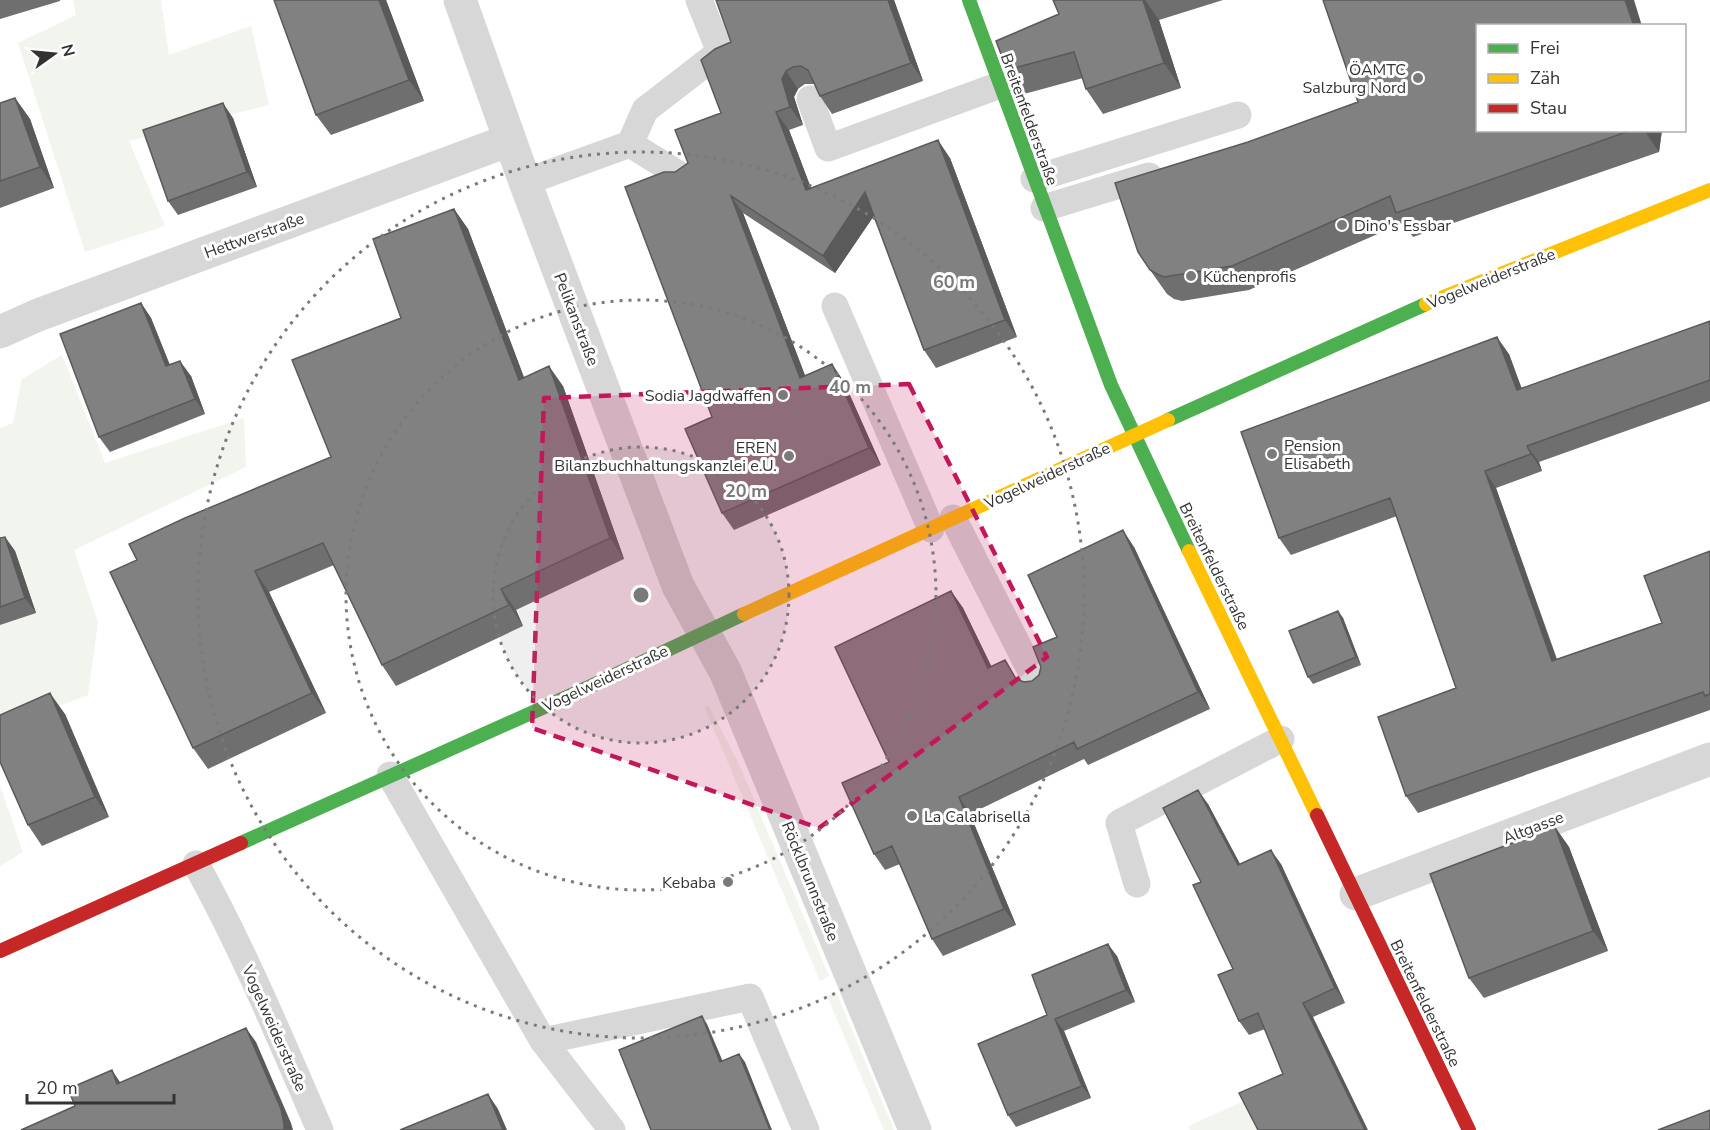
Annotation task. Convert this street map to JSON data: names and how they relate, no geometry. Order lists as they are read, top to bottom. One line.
{"streets":{"main road":["Breitenfelderstraße","Vogelweiderstraße"],"street":["Hettwerstraße","Pelikanstraße","Altgasse","Röcklbrunnstraße"]},"crossings":[["Breitenfelderstraße","Vogelweiderstraße"],["Breitenfelderstraße","Altgasse"],["Hettwerstraße","Pelikanstraße"],["Vogelweiderstraße","Pelikanstraße"],["Vogelweiderstraße","Röcklbrunnstraße"],["Pelikanstraße","Röcklbrunnstraße"]],"places":["ÖAMTC Salzburg Nord","Dino's Essbar","Küchenprofis","Sodia Jagdwaffen","Pension Elisabeth","EREN Bilanzbuchhaltungskanzlei e.U.","La Calabrisella","Kebaba"],"legend":["Frei","Zäh","Stau"],"scale_bar":"20 m","north":"right","rings":["60 m","40 m","20 m"]}
